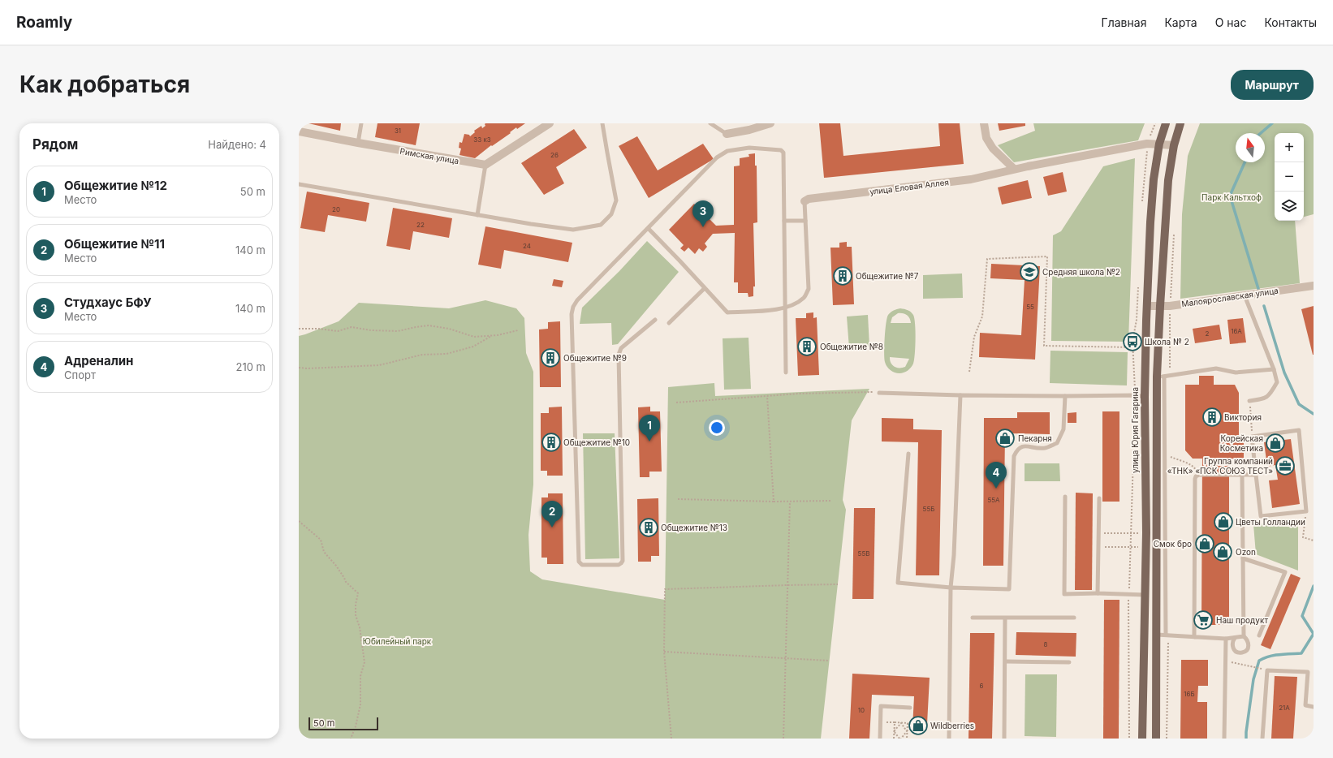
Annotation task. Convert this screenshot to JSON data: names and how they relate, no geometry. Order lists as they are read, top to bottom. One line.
{"streets":{"main road":["улица Юрия Гагарина"],"street":["Римская улица","улица Еловая Аллея","Малоярославская улица"]},"crossings":[["улица Еловая Аллея","улица Юрия Гагарина"],["Малоярославская улица","улица Юрия Гагарина"]],"parks":["Парк Кальтхоф","Юбилейный парк"],"places":{"school or university":["Средняя школа №2"],"building":["Общежитие №7","Общежитие №8","Общежитие №9","Виктория","Общежитие №10","Общежитие №13"],"bus stop":["Школа № 2"],"shop":["Пекарня","Корейская Косметика","Цветы Голландии","Смок бро","Ozon","Wildberries"],"office":["Группа компаний «ТНК» «ПСК СОЮЗ ТЕСТ»"],"supermarket":["Наш продукт"]},"house_numbers":["31","33 к3","26","20","22","24","55","16А","2","55А","55Б","55В","8","6","16Б","21А","10"],"scale_bar":"50 m","north":"top","page":{"header":"Roamly","nav":["Главная","Карта","О нас","Контакты"],"buttons":"Маршрут","title":"Как добраться","heading":["Рядом","Найдено: 4"],"map_buttons":["+","−"],"list":[{"mark":"1","name":"Общежитие №12","note":"Место","value":"50 m"},{"mark":"2","name":"Общежитие №11","note":"Место","value":"140 m"},{"mark":"3","name":"Студхаус БФУ","note":"Место","value":"140 m"},{"mark":"4","name":"Адреналин","note":"Спорт","value":"210 m"}],"pins":["3","1","4","2"],"scale":"50 m"}}
